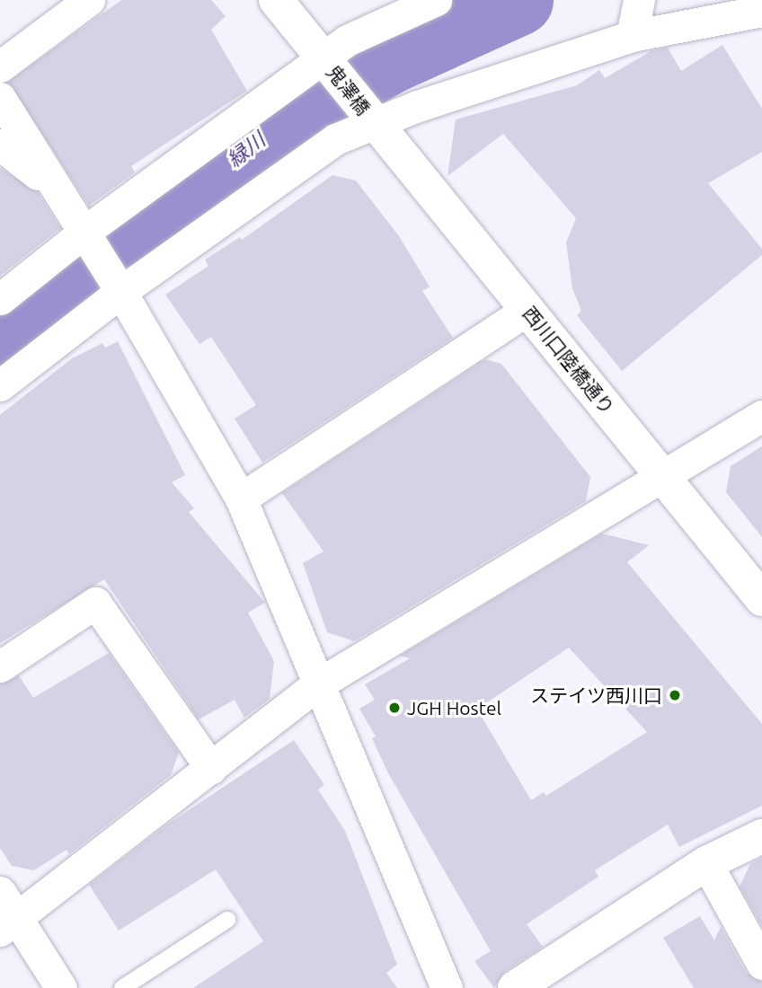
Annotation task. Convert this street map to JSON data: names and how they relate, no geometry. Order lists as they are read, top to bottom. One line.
{"streets":{"street":["鬼澤橋","西川口陸橋通り"]},"crossings":[["鬼澤橋","西川口陸橋通り"]],"water":["緑川"],"places":["ステイツ西川口","JGH Hostel"]}
